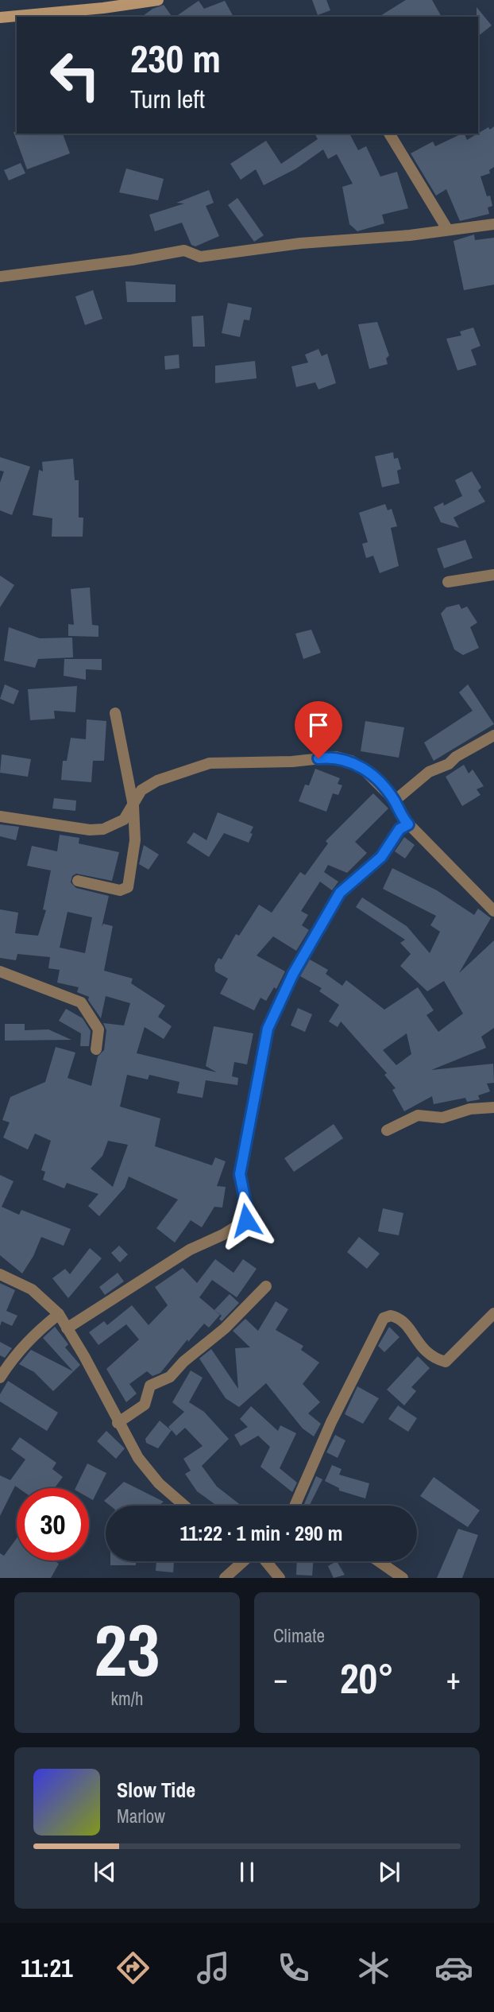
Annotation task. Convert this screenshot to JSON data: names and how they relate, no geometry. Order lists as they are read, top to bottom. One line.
{"page":{"turn":["230 m","Turn left"],"limit":"30","trip":"11:22 · 1 min · 290 m","tile":[["23","km/h"],"Climate"],"heat":["−","20°","+"],"song":["Slow Tide","Marlow"],"tabs":"11:21"}}
